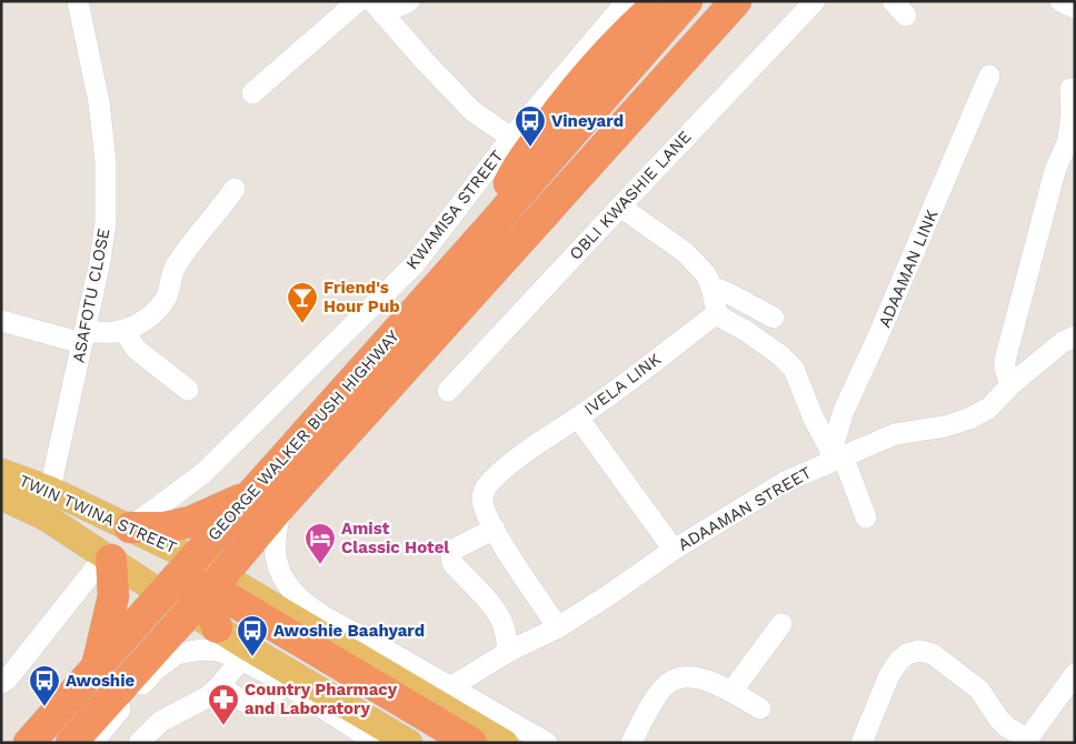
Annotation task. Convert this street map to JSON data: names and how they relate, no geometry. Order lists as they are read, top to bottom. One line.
{"streets":{"highway":["GEORGE WALKER BUSH HIGHWAY"],"main road":["TWIN TWINA STREET"],"street":["OBLI KWASHIE LANE","KWAMISA STREET","ADAAMAN LINK","ASAFOTU CLOSE","IVELA LINK","ADAAMAN STREET"]},"crossings":[["KWAMISA STREET","TWIN TWINA STREET"],["ADAAMAN LINK","ADAAMAN STREET"],["ASAFOTU CLOSE","TWIN TWINA STREET"],["IVELA LINK","ADAAMAN STREET"],["GEORGE WALKER BUSH HIGHWAY","ADAAMAN STREET"],["GEORGE WALKER BUSH HIGHWAY","TWIN TWINA STREET"]],"places":{"bus stop":["Vineyard","Awoshie Baahyard","Awoshie"],"bar":["Friend's Hour Pub"],"hotel":["Amist Classic Hotel"],"pharmacy":["Country Pharmacy and Laboratory"]}}
